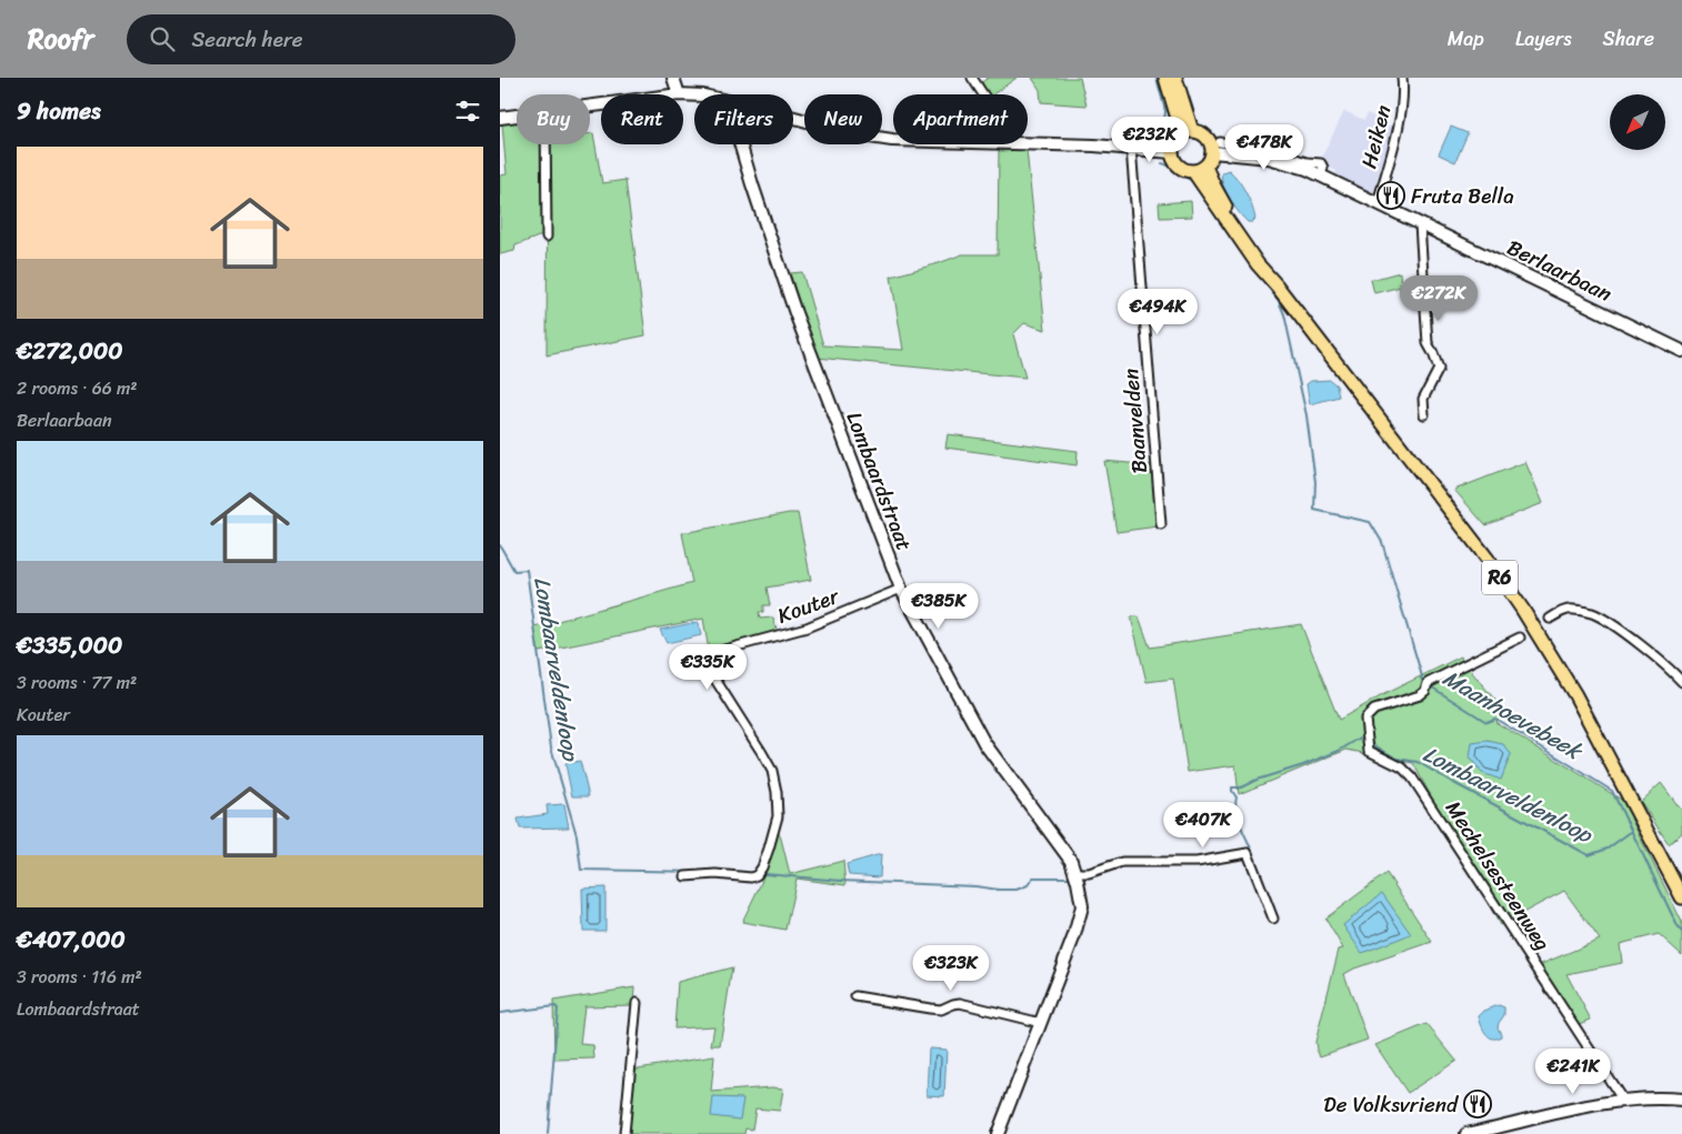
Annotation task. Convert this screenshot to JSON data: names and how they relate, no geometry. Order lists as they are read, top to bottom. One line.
{"streets":{"main road":["R6"],"street":["Heiken","Berlaarbaan","Baanvelden","Lombaardstraat","Kouter","Mechelsesteenweg"]},"crossings":[["Heiken","Berlaarbaan"],["Berlaarbaan","R6"],["Lombaardstraat","Kouter"]],"water":["Lombaarveldenloop","Maanhoevebeek"],"places":{"restaurant":["Fruta Bella","De Volksvriend"]},"north":"bottom left","page":{"header":"Roofr","search":"Search here","nav":["Map","Layers","Share"],"heading":"9 homes","chip":["Buy","Rent","Filters","New","Apartment"],"price":["€232K","€478K","€272K","€494K","€385K","€335K","€407K","€323K","€241K"],"list":[{"name":"€272,000","note":"2 rooms · 66 m² · Berlaarbaan"},{"name":"€335,000","note":"3 rooms · 77 m² · Kouter"},{"name":"€407,000","note":"3 rooms · 116 m² · Lombaardstraat"}]}}
